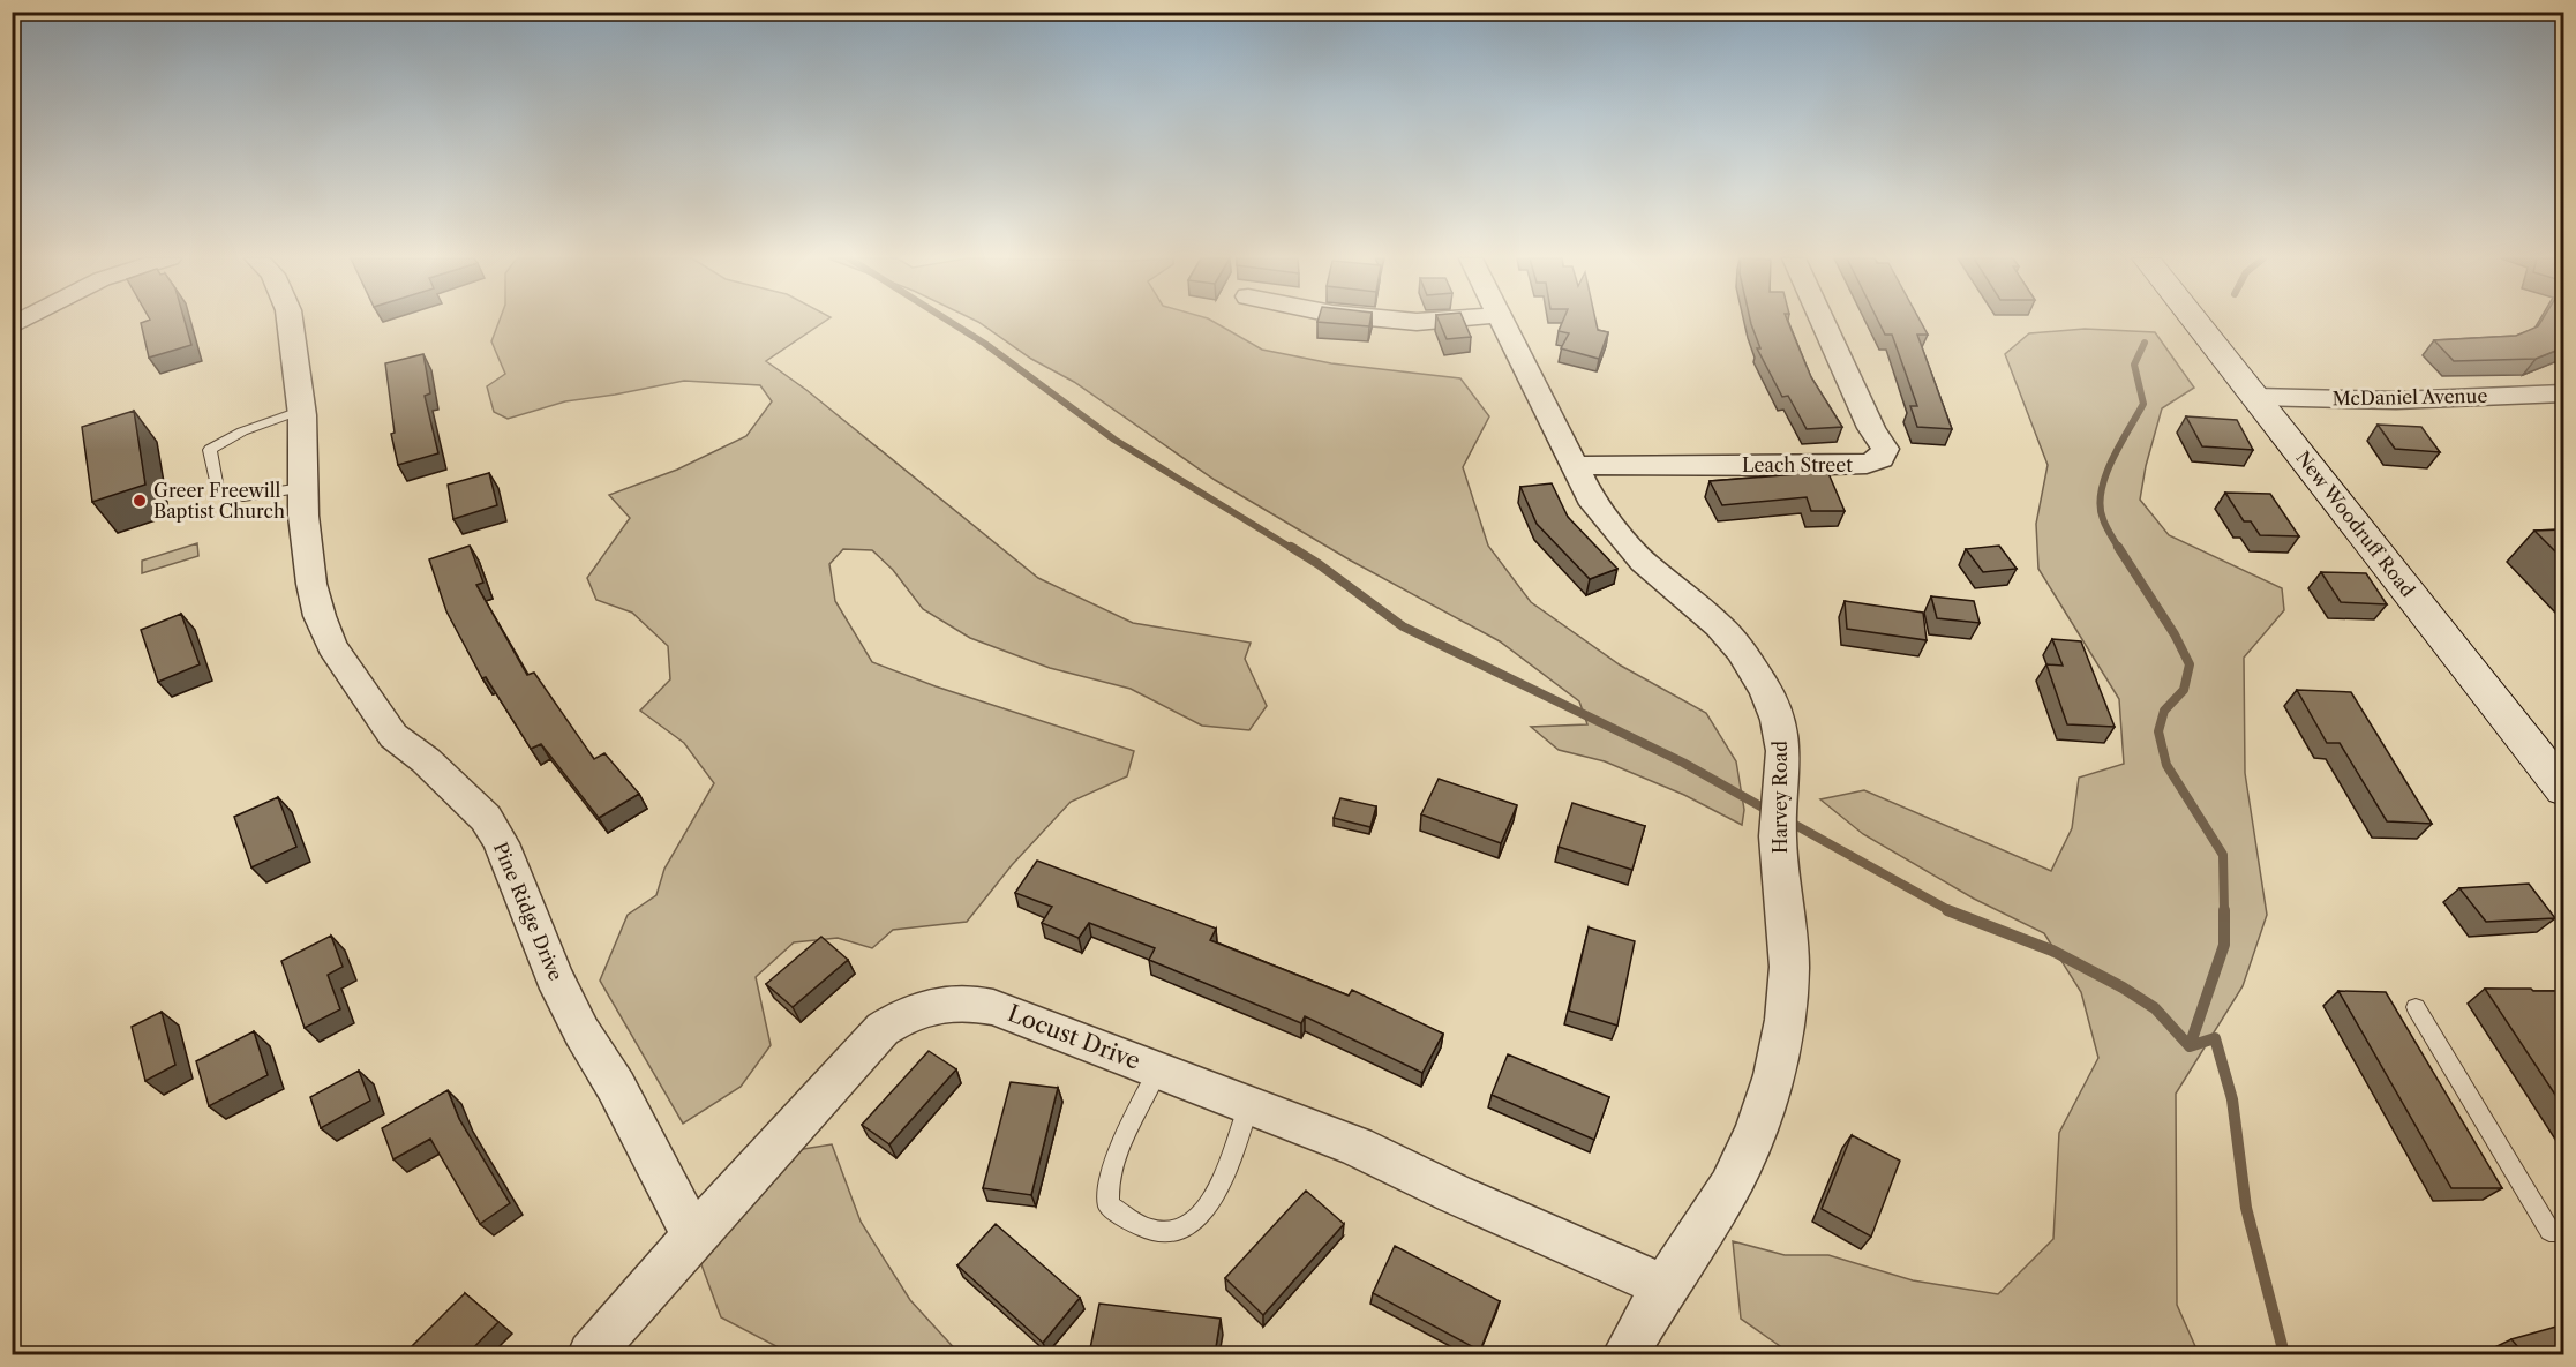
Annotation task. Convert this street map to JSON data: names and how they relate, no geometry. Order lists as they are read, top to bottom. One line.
{"streets":{"main road":["New Woodruff Road"],"street":["McDaniel Avenue","Leach Street","Harvey Road","Pine Ridge Drive","Locust Drive"]},"crossings":[["McDaniel Avenue","New Woodruff Road"],["Leach Street","Harvey Road"],["Harvey Road","Locust Drive"],["Pine Ridge Drive","Locust Drive"]],"places":["Greer Freewill Baptist Church"]}
